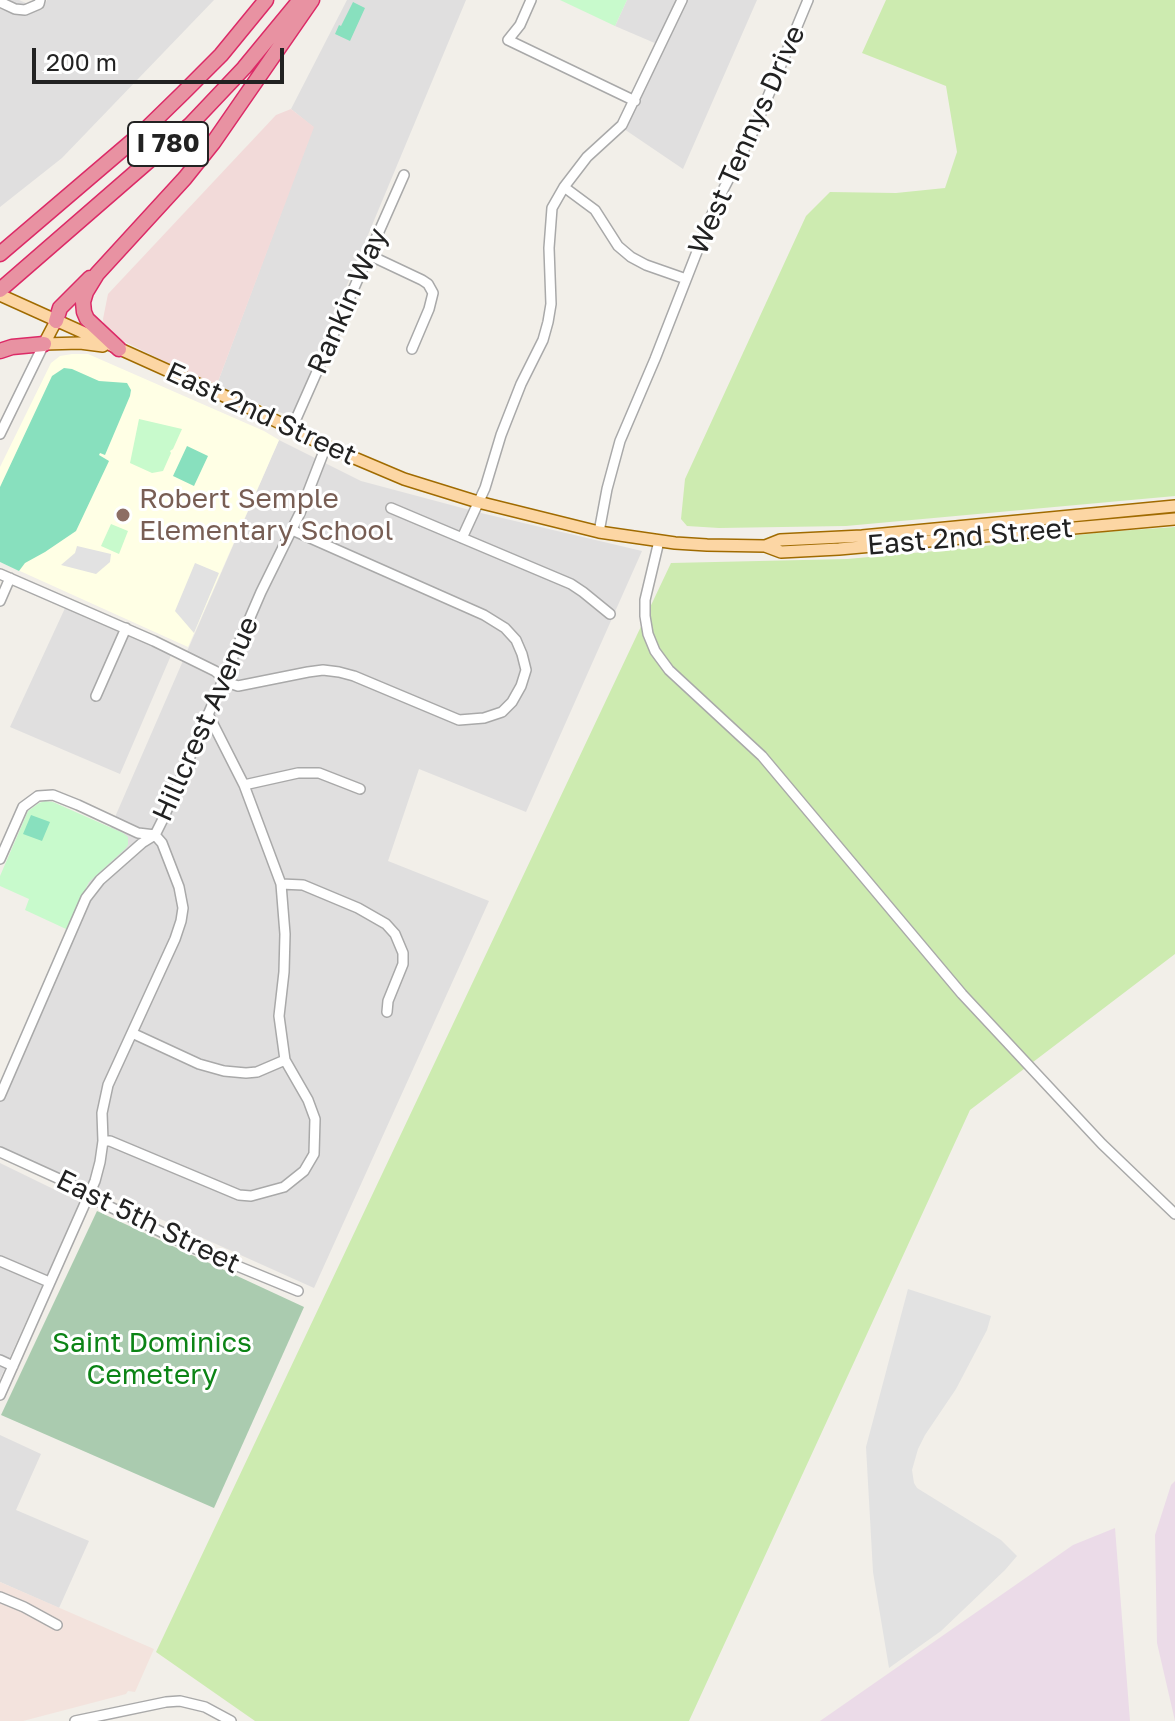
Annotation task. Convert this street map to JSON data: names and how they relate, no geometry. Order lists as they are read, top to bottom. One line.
{"streets":{"highway":["I 780"],"main road":["East 2nd Street"],"street":["West Tennys Drive","Rankin Way","Hillcrest Avenue","East 5th Street"]},"crossings":[["West Tennys Drive","East 2nd Street"],["I 780","East 2nd Street"],["Rankin Way","East 2nd Street"],["East 2nd Street","Hillcrest Avenue"],["Hillcrest Avenue","East 5th Street"]],"parks":["Saint Dominics Cemetery"],"places":["Robert Semple Elementary School"],"scale_bar":"200 m"}
